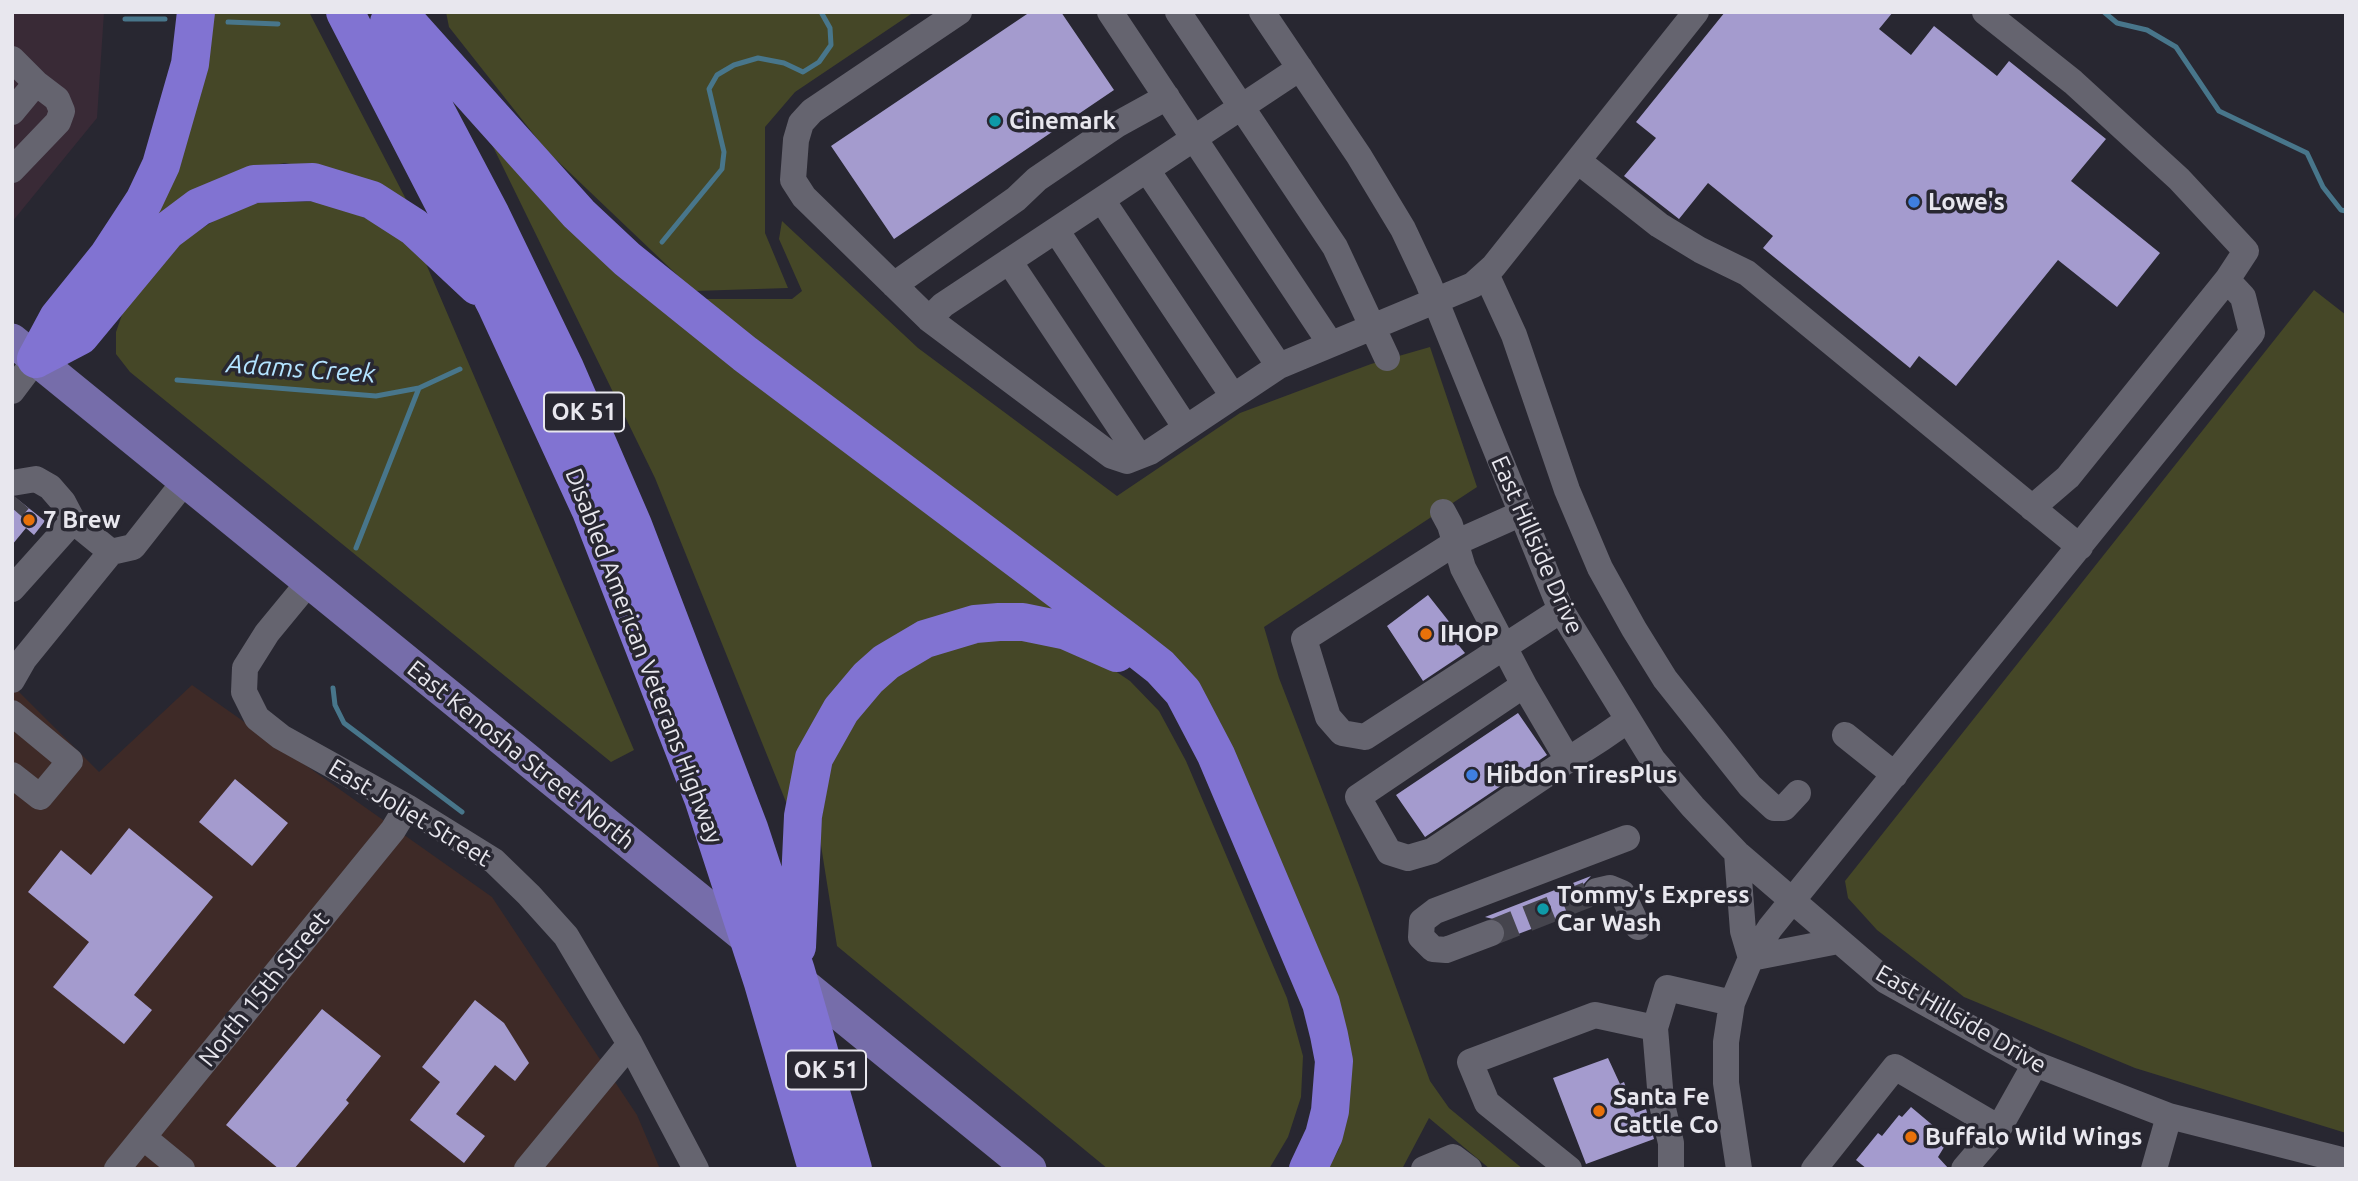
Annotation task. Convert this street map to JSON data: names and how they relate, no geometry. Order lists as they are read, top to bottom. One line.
{"streets":{"highway":["OK 51","Disabled American Veterans Highway"],"main road":["East Kenosha Street North"],"street":["East Hillside Drive","East Joliet Street","North 15th Street"]},"crossings":[["East Kenosha Street North","East Joliet Street"],["East Joliet Street","North 15th Street"]],"water":["Adams Creek"],"places":["Cinemark","Lowe's","7 Brew","IHOP","Hibdon TiresPlus","Tommy's Express Car Wash","Santa Fe Cattle Co","Buffalo Wild Wings"]}
